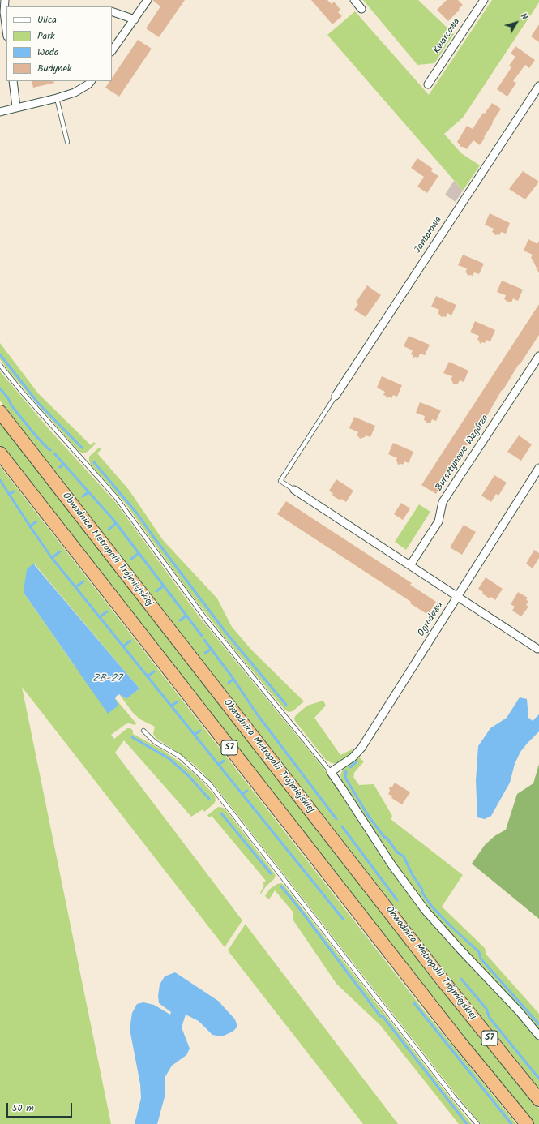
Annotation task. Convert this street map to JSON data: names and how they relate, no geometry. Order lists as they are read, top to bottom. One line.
{"streets":{"highway":["Obwodnica Metropolii Trójmiejskiej","S7"],"street":["Kwarcowa","Jantarowa","Bursztynowe Wzgórza","Ogrodowa"]},"water":["ZB-27"],"legend":["Ulica","Park","Woda","Budynek"],"scale_bar":"50 m","north":"top right"}
